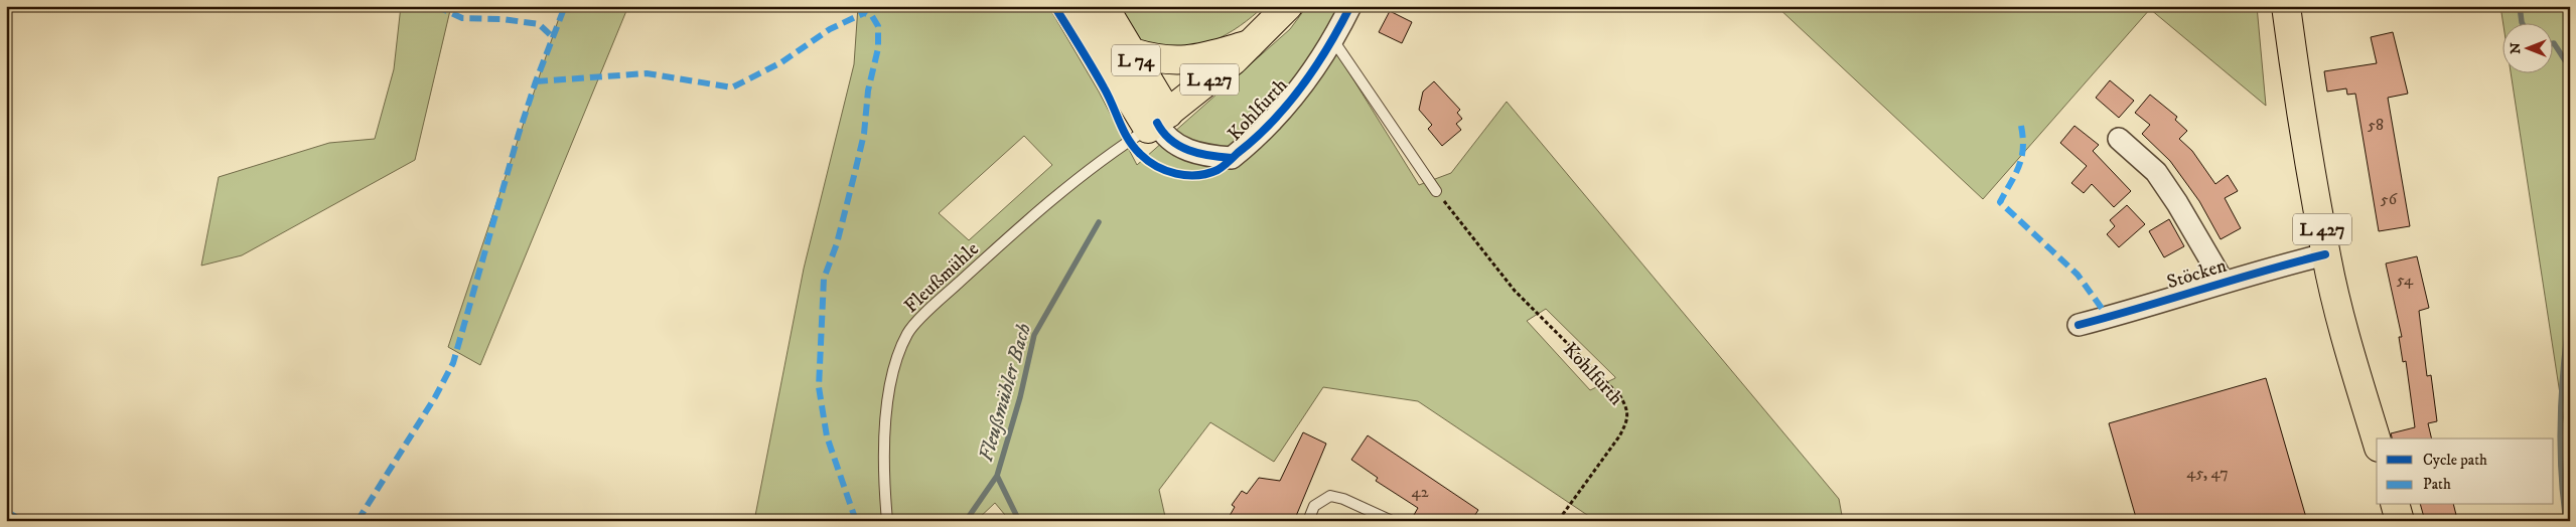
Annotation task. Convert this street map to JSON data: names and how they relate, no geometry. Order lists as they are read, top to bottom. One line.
{"streets":{"main road":["L 74","L 427"],"street":["Kohlfurth","Stöcken"],"lane":["Fleußmühle"]},"crossings":[["L 74","L 427"],["L 74","Kohlfurth"],["L 74","Fleußmühle"],["L 427","Kohlfurth"],["L 427","Stöcken"],["L 427","Fleußmühle"],["Kohlfurth","Fleußmühle"]],"water":["Fleußmühler Bach"],"house_numbers":["58","56","54","45, 47","42"],"legend":["Cycle path","Path"],"north":"left"}
